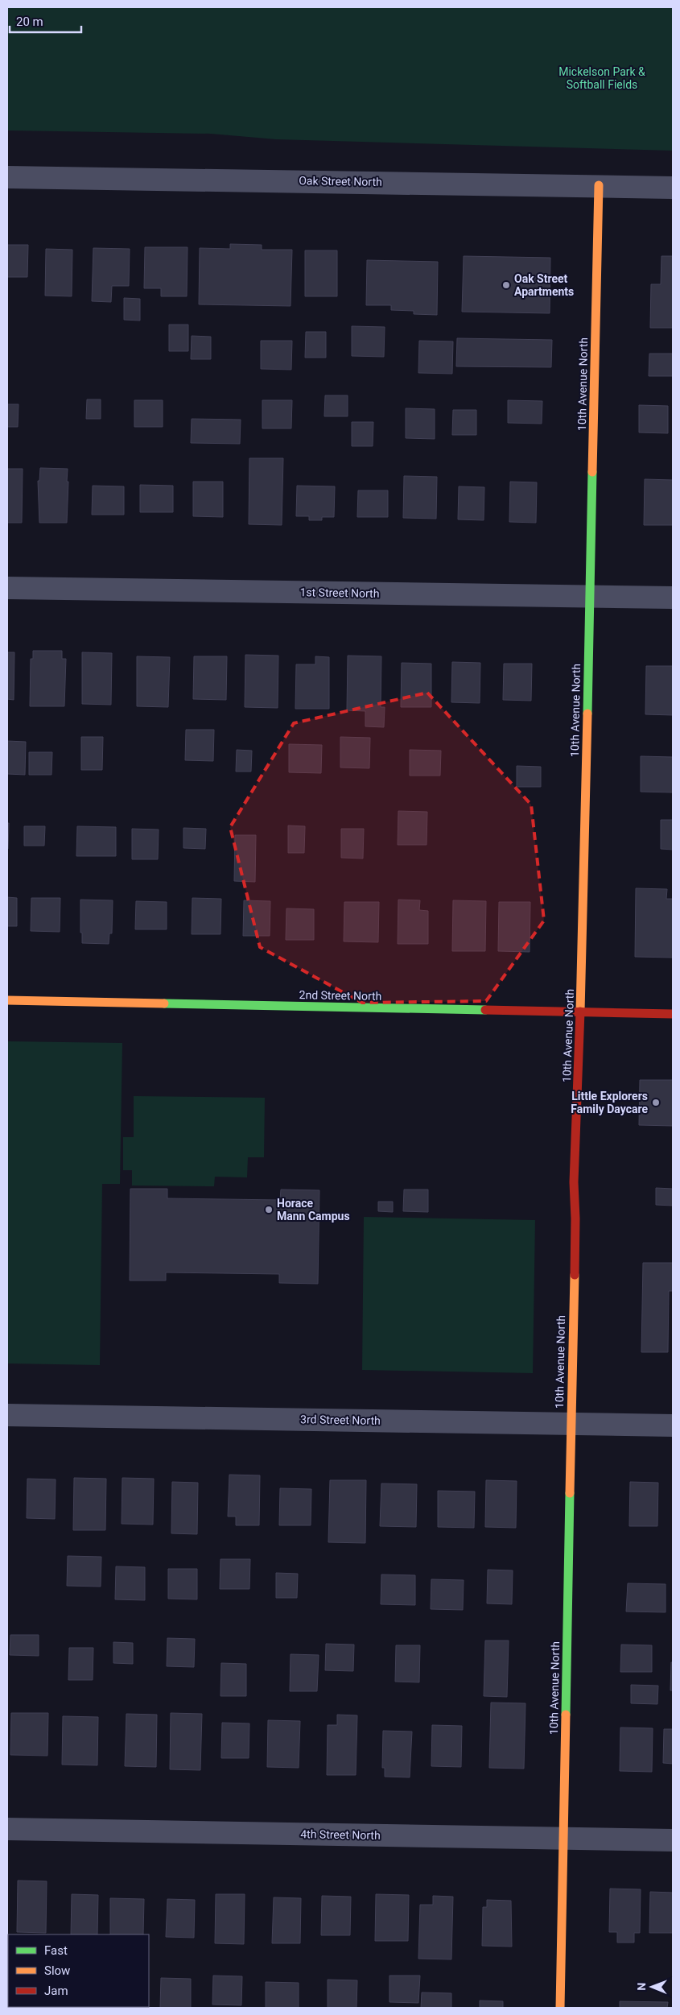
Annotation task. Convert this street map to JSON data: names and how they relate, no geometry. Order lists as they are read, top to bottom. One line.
{"streets":{"street":["Oak Street North","10th Avenue North","1st Street North","2nd Street North","3rd Street North","4th Street North"]},"crossings":[["Oak Street North","10th Avenue North"],["10th Avenue North","1st Street North"],["10th Avenue North","2nd Street North"],["10th Avenue North","3rd Street North"],["10th Avenue North","4th Street North"]],"parks":["Mickelson Park & Softball Fields"],"places":["Oak Street Apartments","Little Explorers Family Daycare","Horace Mann Campus"],"legend":["Fast","Slow","Jam"],"scale_bar":"20 m","north":"left"}
